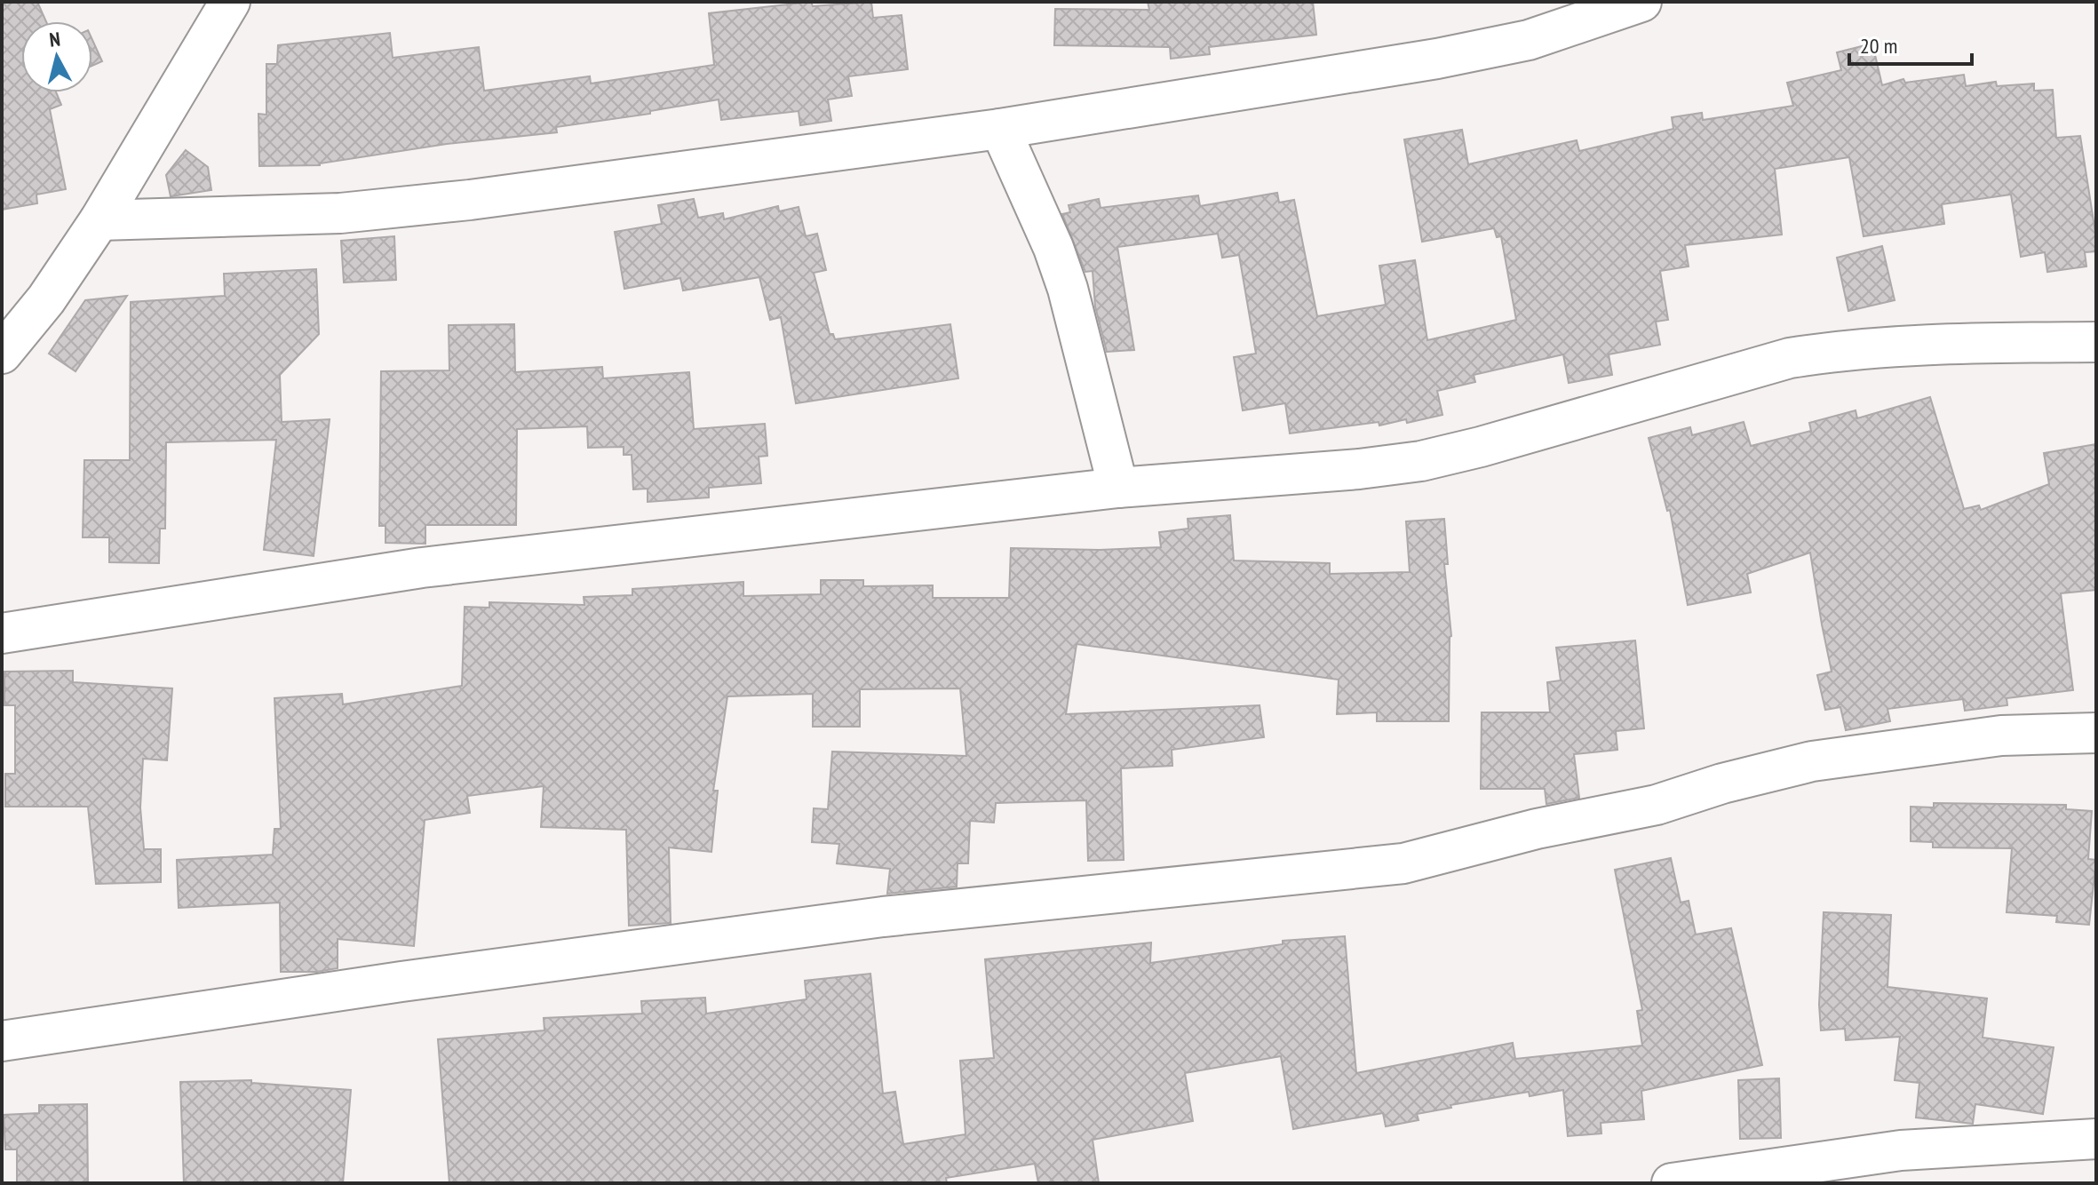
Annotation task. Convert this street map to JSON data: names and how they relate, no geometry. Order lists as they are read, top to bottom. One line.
{"scale_bar":"20 m","north":"top"}
